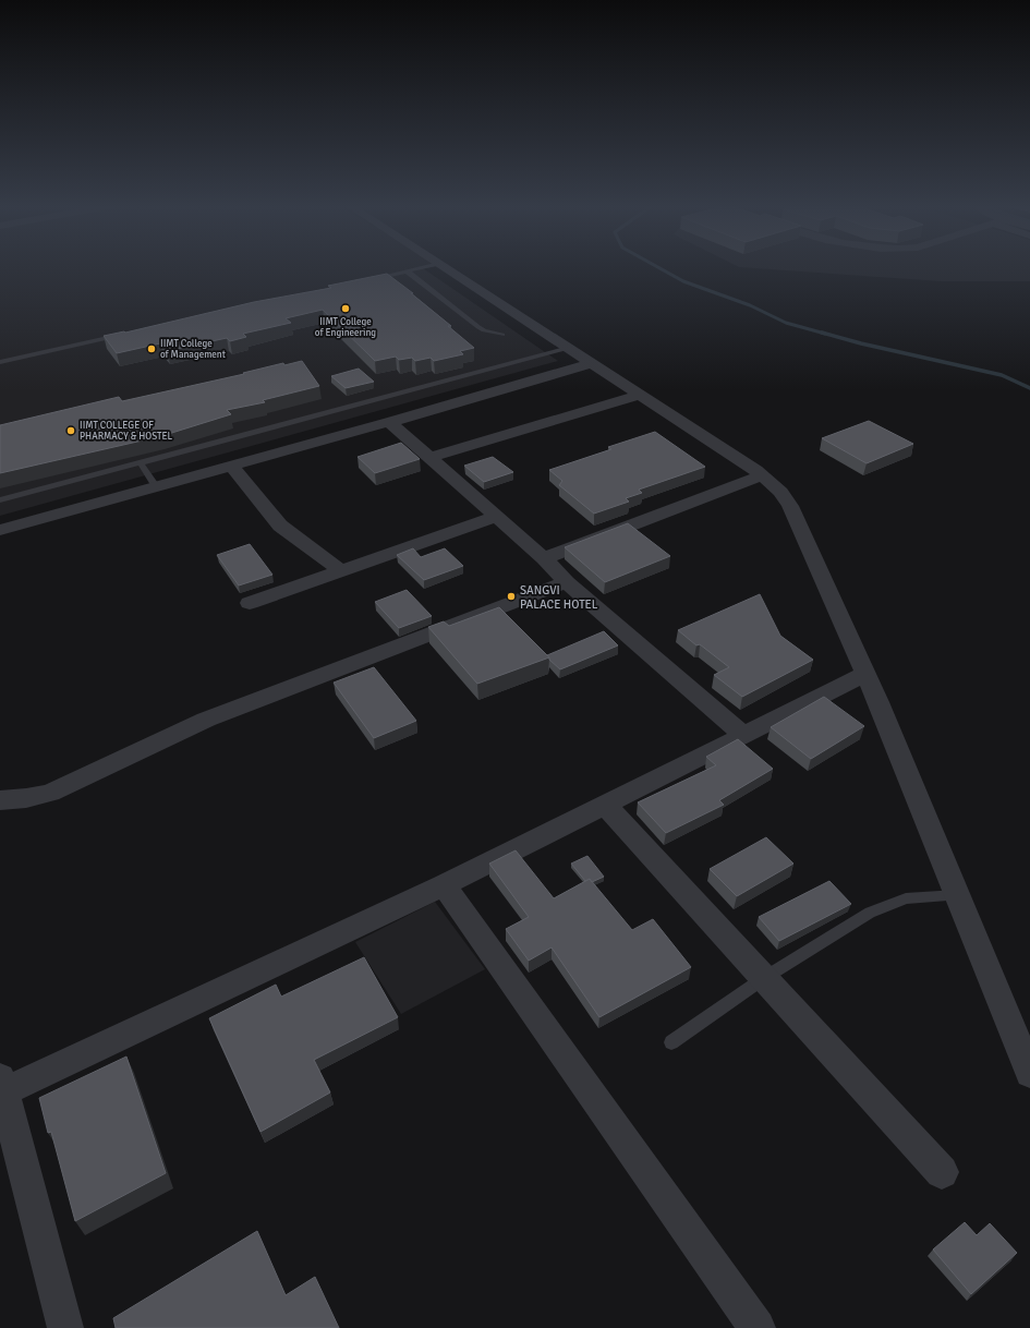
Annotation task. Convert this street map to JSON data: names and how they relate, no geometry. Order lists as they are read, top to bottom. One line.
{"places":["IIMT College of Engineering","IIMT College of Management","IIMT COLLEGE OF PHARMACY & HOSTEL","SANGVI PALACE HOTEL"]}
